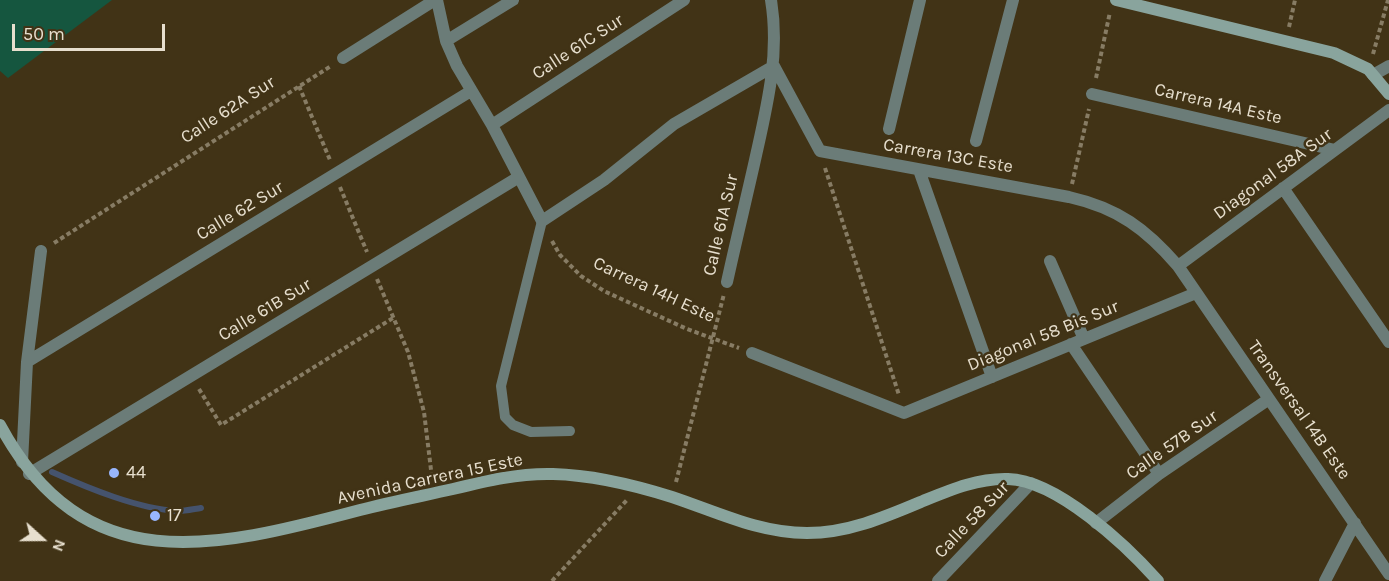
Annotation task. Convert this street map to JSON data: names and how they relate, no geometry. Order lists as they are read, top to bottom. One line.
{"streets":{"main road":["Avenida Carrera 15 Este"],"street":["Calle 61C Sur","Carrera 14A Este","Carrera 13C Este","Diagonal 58A Sur","Calle 62 Sur","Calle 61A Sur","Calle 61B Sur","Diagonal 58 Bis Sur","Transversal 14B Este","Calle 57B Sur","Calle 58 Sur"],"path":["Calle 62A Sur","Carrera 14H Este"]},"crossings":[["Carrera 14A Este","Diagonal 58A Sur"],["Carrera 13C Este","Diagonal 58A Sur"],["Carrera 13C Este","Transversal 14B Este"],["Diagonal 58A Sur","Transversal 14B Este"],["Calle 61A Sur","Carrera 14H Este"],["Calle 61A Sur","Avenida Carrera 15 Este"],["Calle 61B Sur","Avenida Carrera 15 Este"],["Diagonal 58 Bis Sur","Transversal 14B Este"],["Transversal 14B Este","Calle 57B Sur"],["Calle 57B Sur","Avenida Carrera 15 Este"],["Avenida Carrera 15 Este","Calle 58 Sur"]],"places":["44","17"],"scale_bar":"50 m","north":"right"}
